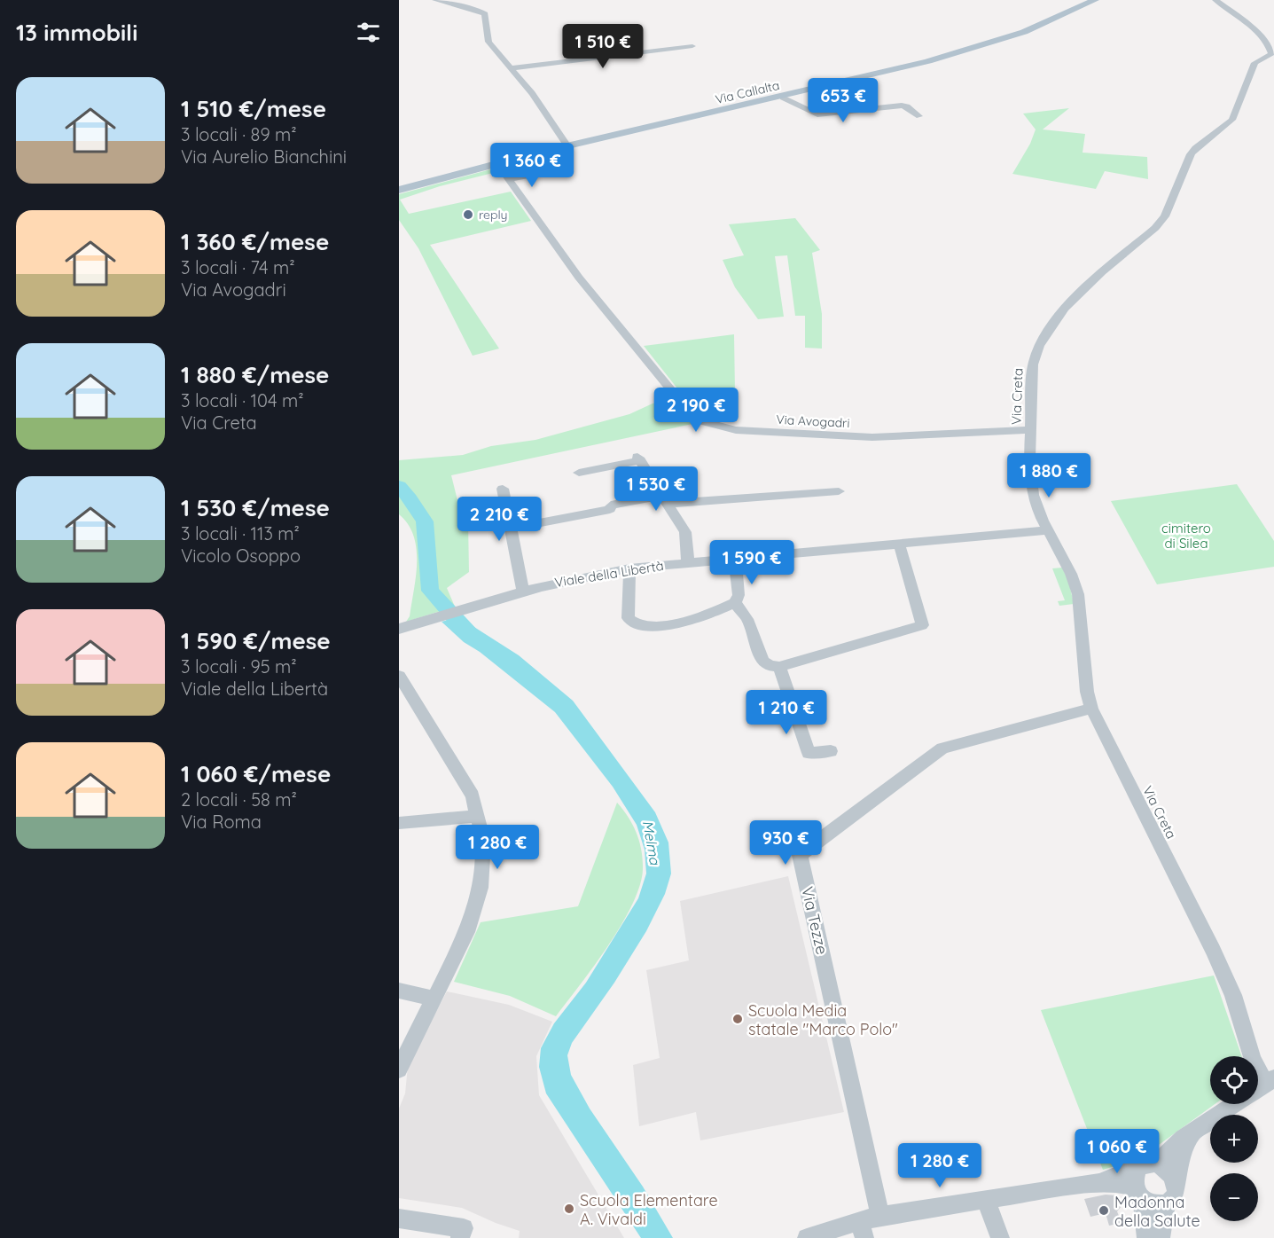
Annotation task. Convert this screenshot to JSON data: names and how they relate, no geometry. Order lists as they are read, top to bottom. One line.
{"streets":{"main road":["Via Callalta"],"street":["Via Creta","Via Avogadri","Viale della Libertà","Via Tezze"]},"crossings":[["Via Callalta","Via Avogadri"],["Via Creta","Via Avogadri"],["Via Creta","Viale della Libertà"],["Via Creta","Via Tezze"]],"water":["Melma"],"parks":["cimitero di Silea"],"places":["reply","Scuola Media statale \"Marco Polo\"","Scuola Elementare A. Vivaldi","Madonna della Salute"],"page":{"heading":"13 immobili","price":["1 510 €","653 €","1 360 €","2 190 €","1 880 €","1 530 €","2 210 €","1 590 €","1 210 €","930 €","1 280 €","1 060 €","1 280 €"],"list":[{"name":"1 510 €/mese","note":"3 locali · 89 m² · Via Aurelio Bianchini"},{"name":"1 360 €/mese","note":"3 locali · 74 m² · Via Avogadri"},{"name":"1 880 €/mese","note":"3 locali · 104 m² · Via Creta"},{"name":"1 530 €/mese","note":"3 locali · 113 m² · Vicolo Osoppo"},{"name":"1 590 €/mese","note":"3 locali · 95 m² · Viale della Libertà"},{"name":"1 060 €/mese","note":"2 locali · 58 m² · Via Roma"}],"map_buttons":["+","−"]}}
